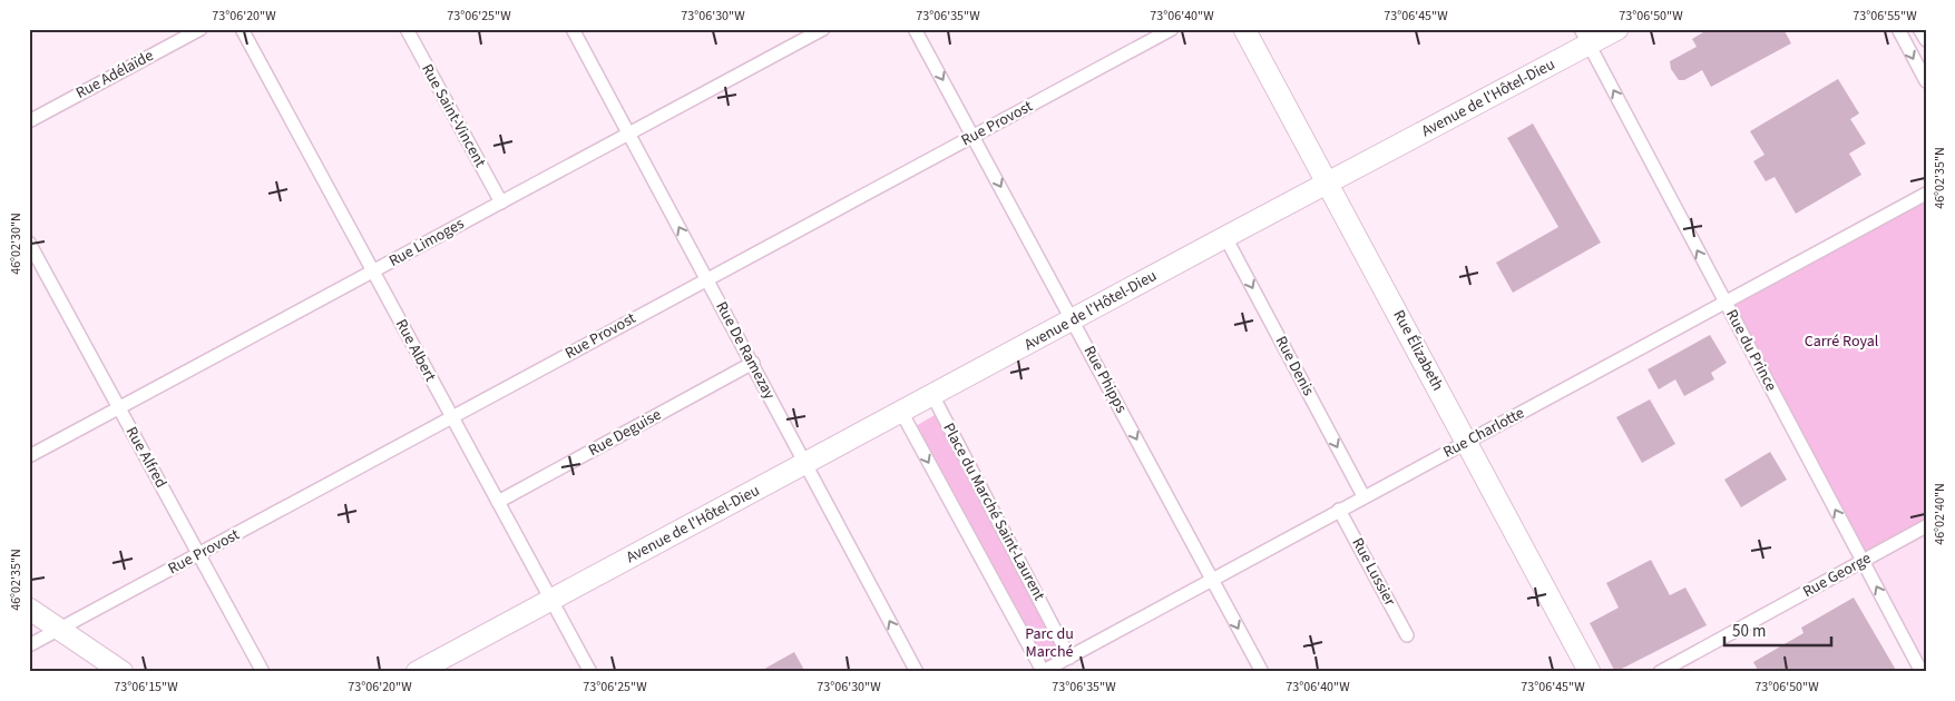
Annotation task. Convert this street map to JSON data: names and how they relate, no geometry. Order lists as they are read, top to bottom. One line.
{"streets":{"main road":["Avenue de l'Hôtel-Dieu","Rue Élizabeth"],"street":["Rue Adélaïde","Rue Saint-Vincent","Rue Provost","Rue Limoges","Rue Albert","Rue De Ramezay","Rue du Prince","Rue Denis","Rue Phipps","Rue Deguise","Rue Charlotte","Rue Alfred","Place du Marché Saint-Laurent","Rue Lussier","Rue George"]},"crossings":[["Avenue de l'Hôtel-Dieu","Rue Albert"],["Avenue de l'Hôtel-Dieu","Rue De Ramezay"],["Avenue de l'Hôtel-Dieu","Rue Élizabeth"],["Avenue de l'Hôtel-Dieu","Rue du Prince"],["Avenue de l'Hôtel-Dieu","Rue Denis"],["Avenue de l'Hôtel-Dieu","Rue Phipps"],["Avenue de l'Hôtel-Dieu","Place du Marché Saint-Laurent"],["Rue Saint-Vincent","Rue Limoges"],["Rue Provost","Rue Albert"],["Rue Provost","Rue De Ramezay"],["Rue Provost","Rue Phipps"],["Rue Provost","Rue Alfred"],["Rue Limoges","Rue Albert"],["Rue Limoges","Rue De Ramezay"],["Rue Limoges","Rue Alfred"],["Rue Albert","Rue Deguise"],["Rue De Ramezay","Rue Deguise"],["Rue Élizabeth","Rue Charlotte"],["Rue du Prince","Rue Charlotte"],["Rue du Prince","Rue George"],["Rue Denis","Rue Charlotte"],["Rue Phipps","Rue Charlotte"],["Rue Charlotte","Place du Marché Saint-Laurent"],["Rue Charlotte","Rue Lussier"]],"one_way":["Rue du Prince","Rue Denis","Rue Phipps"],"parks":["Carré Royal","Parc du Marché"],"scale_bar":"50 m","coordinates":["73°06'20\"W","73°06'25\"W","73°06'30\"W","73°06'35\"W","73°06'40\"W","73°06'45\"W","73°06'50\"W","73°06'55\"W","46°02'35\"N","46°02'30\"N","46°02'40\"N","73°06'15\"W"]}
